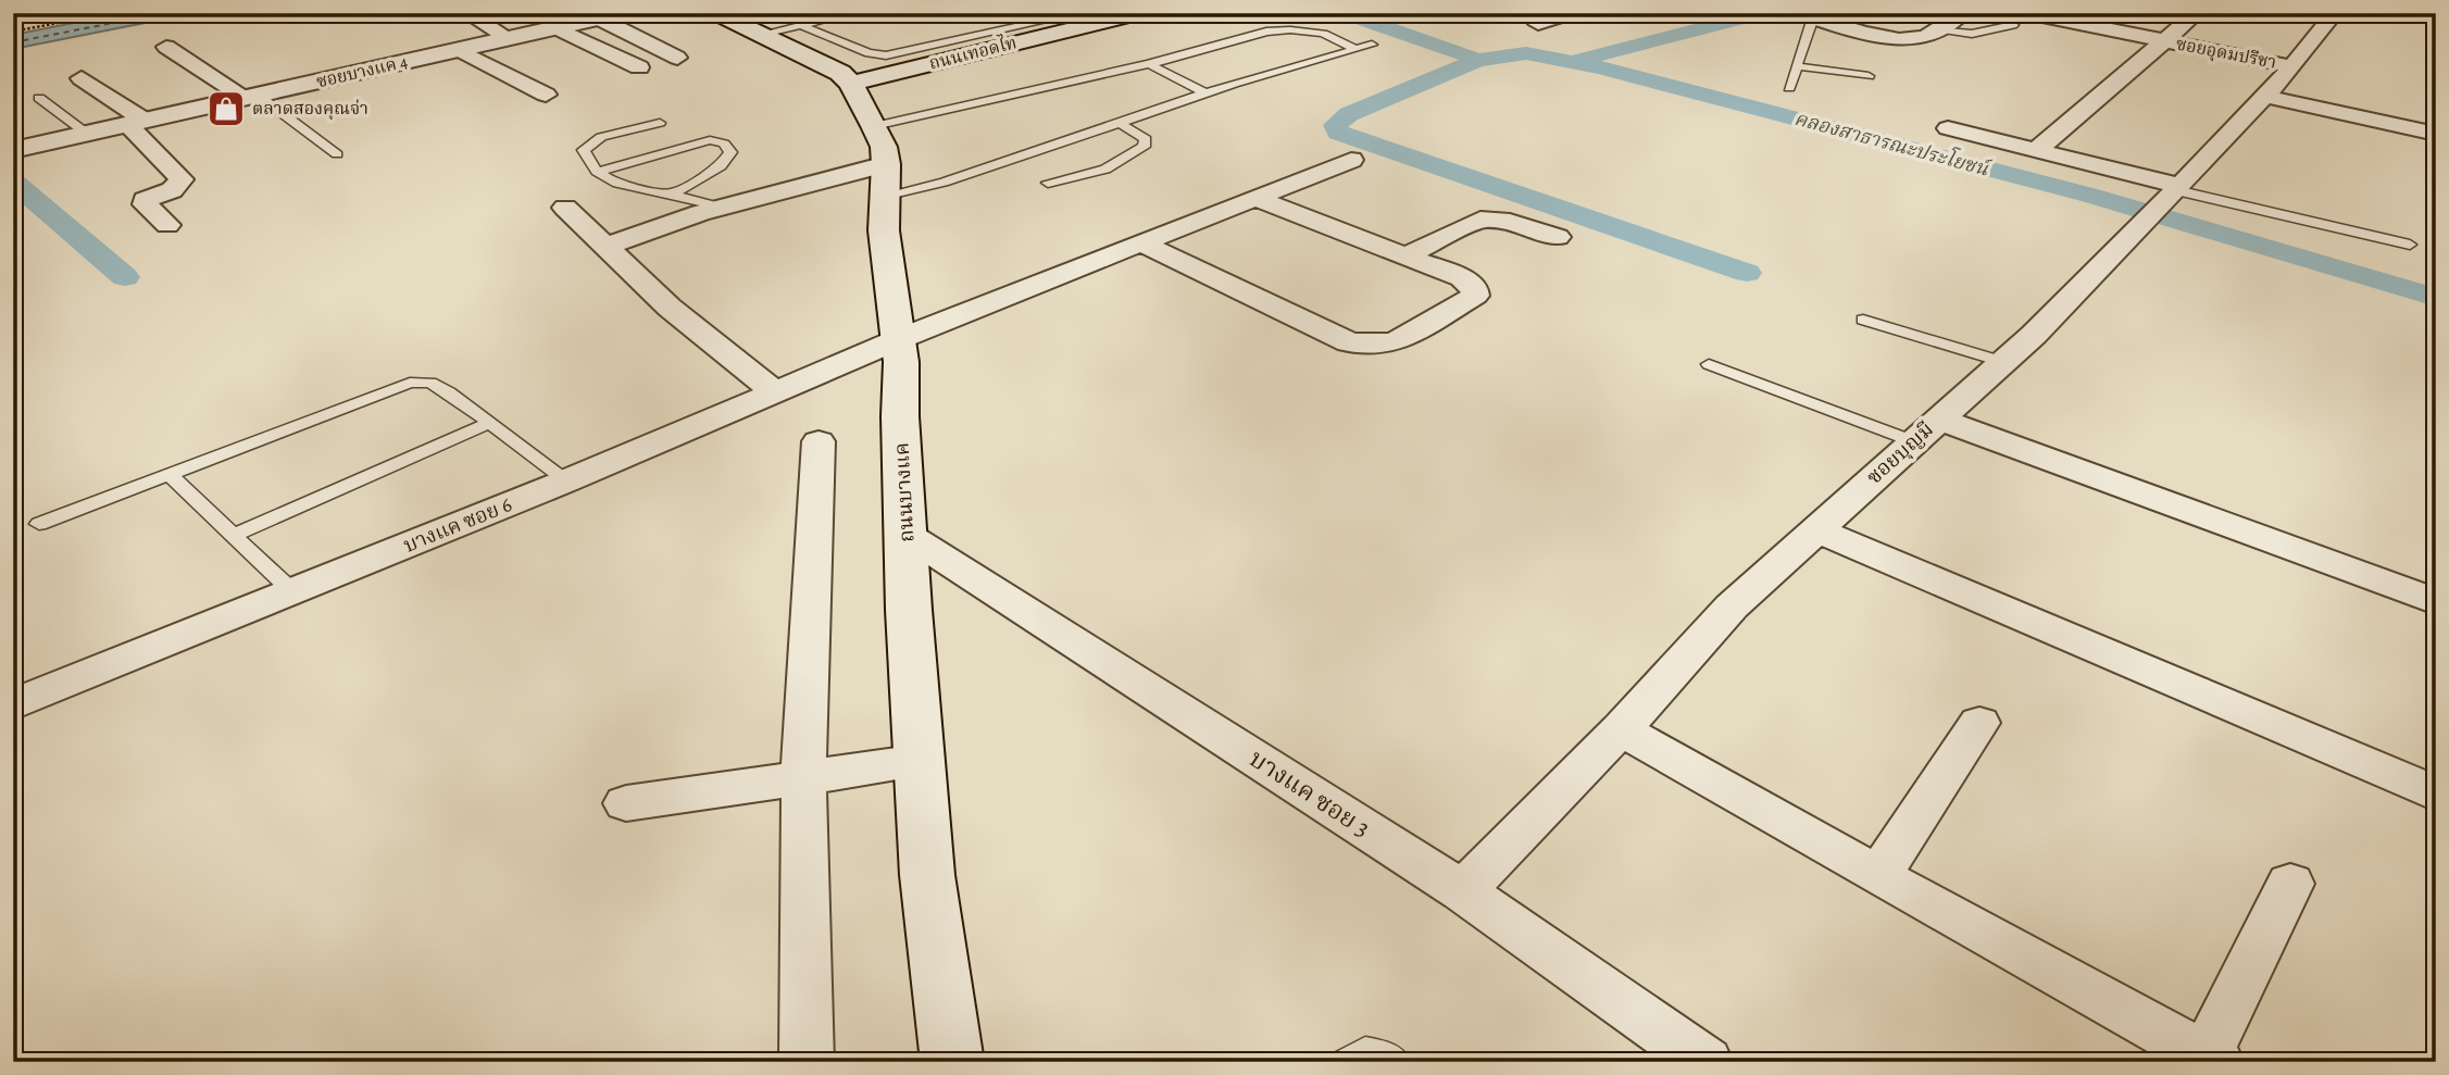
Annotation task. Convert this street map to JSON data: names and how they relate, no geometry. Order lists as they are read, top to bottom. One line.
{"streets":{"main road":["ถนนเทอดไท","ซอยบางแค 4","ถนนบางแค"],"street":["ซอยอุดมปรีชา","ซอยบุญมี","บางแค ซอย 6","บางแค ซอย 3"]},"crossings":[["ถนนเทอดไท","ถนนบางแค"],["ซอยอุดมปรีชา","ซอยบุญมี"],["ซอยบุญมี","บางแค ซอย 3"],["ถนนบางแค","บางแค ซอย 6"],["ถนนบางแค","บางแค ซอย 3"]],"water":["คลองสาธารณะประโยชน์"],"places":{"shop":["ตลาดสองคุณจ่า"]}}
